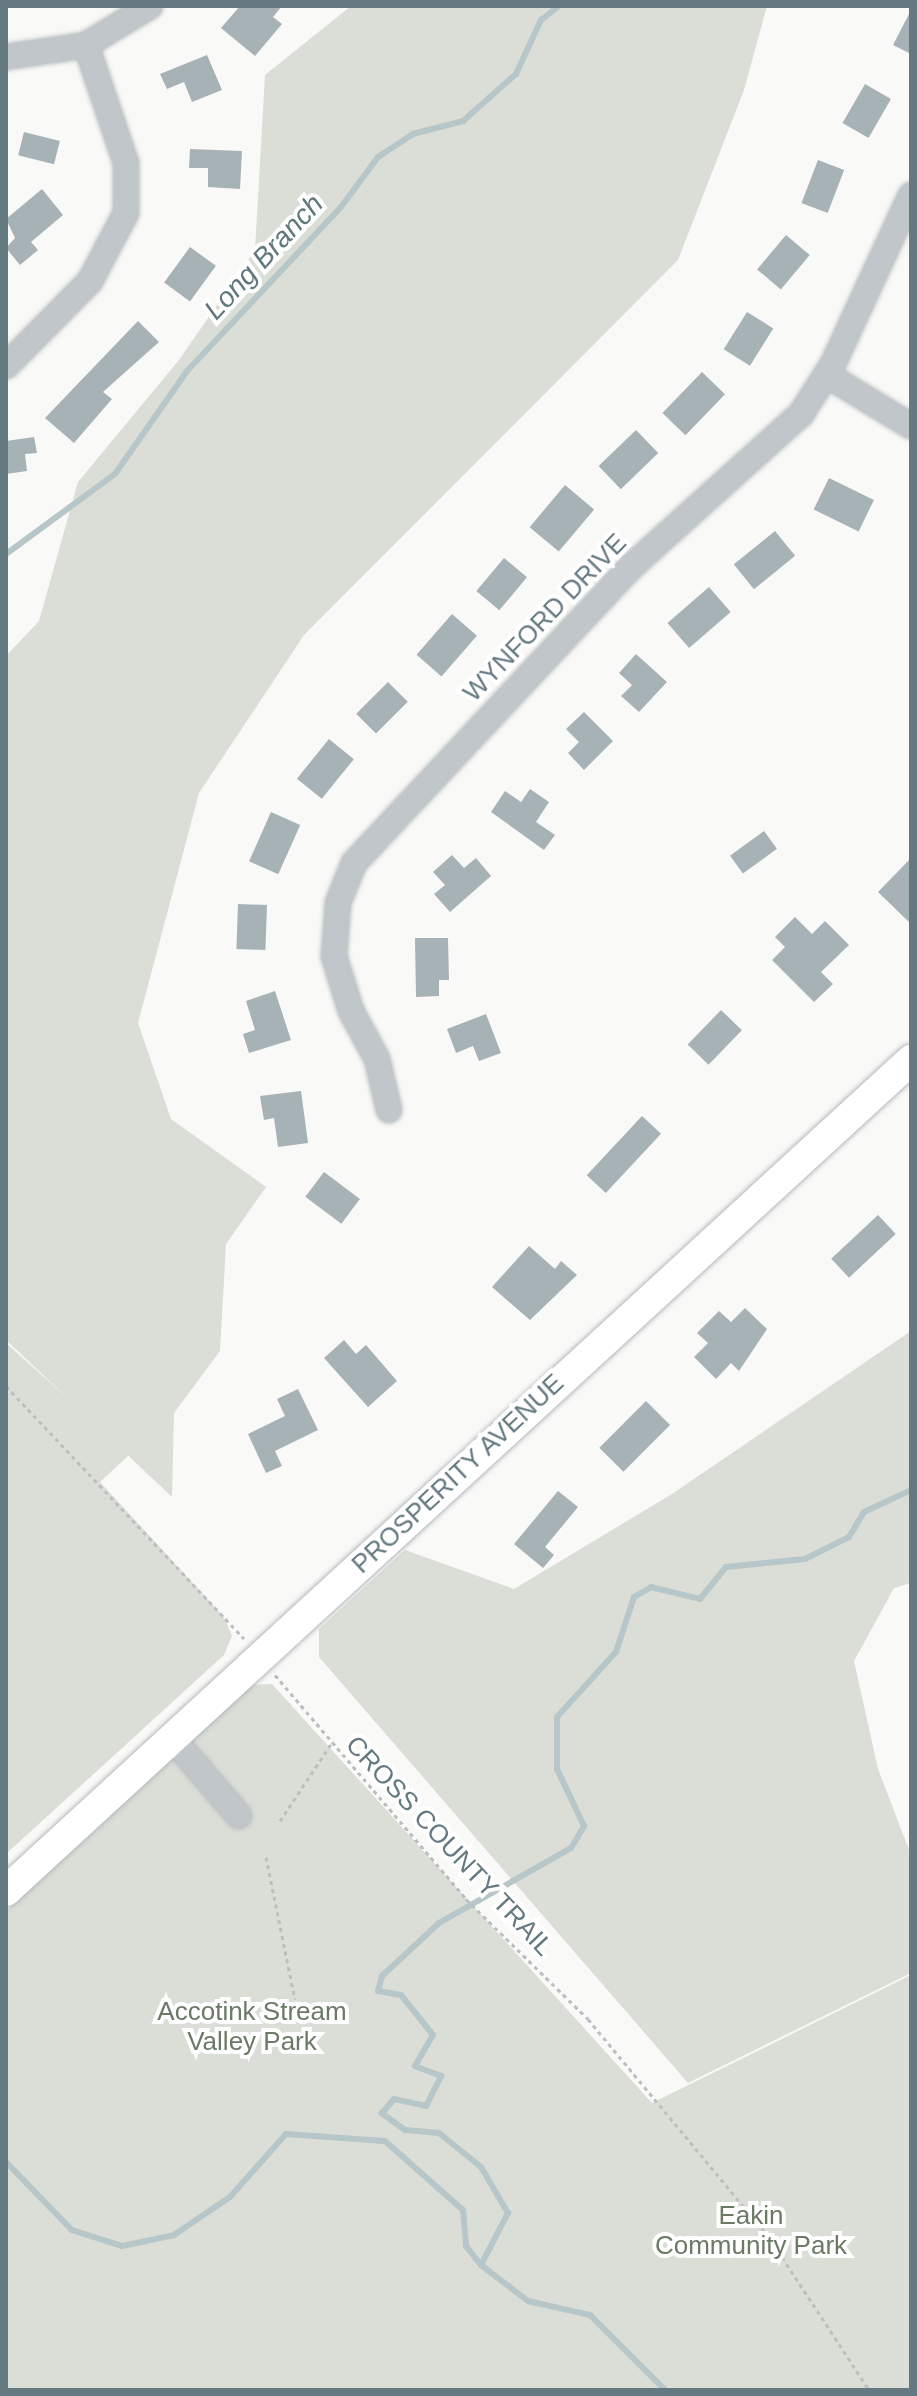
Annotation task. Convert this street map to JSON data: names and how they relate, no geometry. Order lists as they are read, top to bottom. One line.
{"streets":{"main road":["PROSPERITY AVENUE"],"street":["WYNFORD DRIVE"],"path":["CROSS COUNTY TRAIL"]},"crossings":[["PROSPERITY AVENUE","CROSS COUNTY TRAIL"]],"water":["Long Branch"],"parks":["Accotink Stream Valley Park","Eakin Community Park"]}
